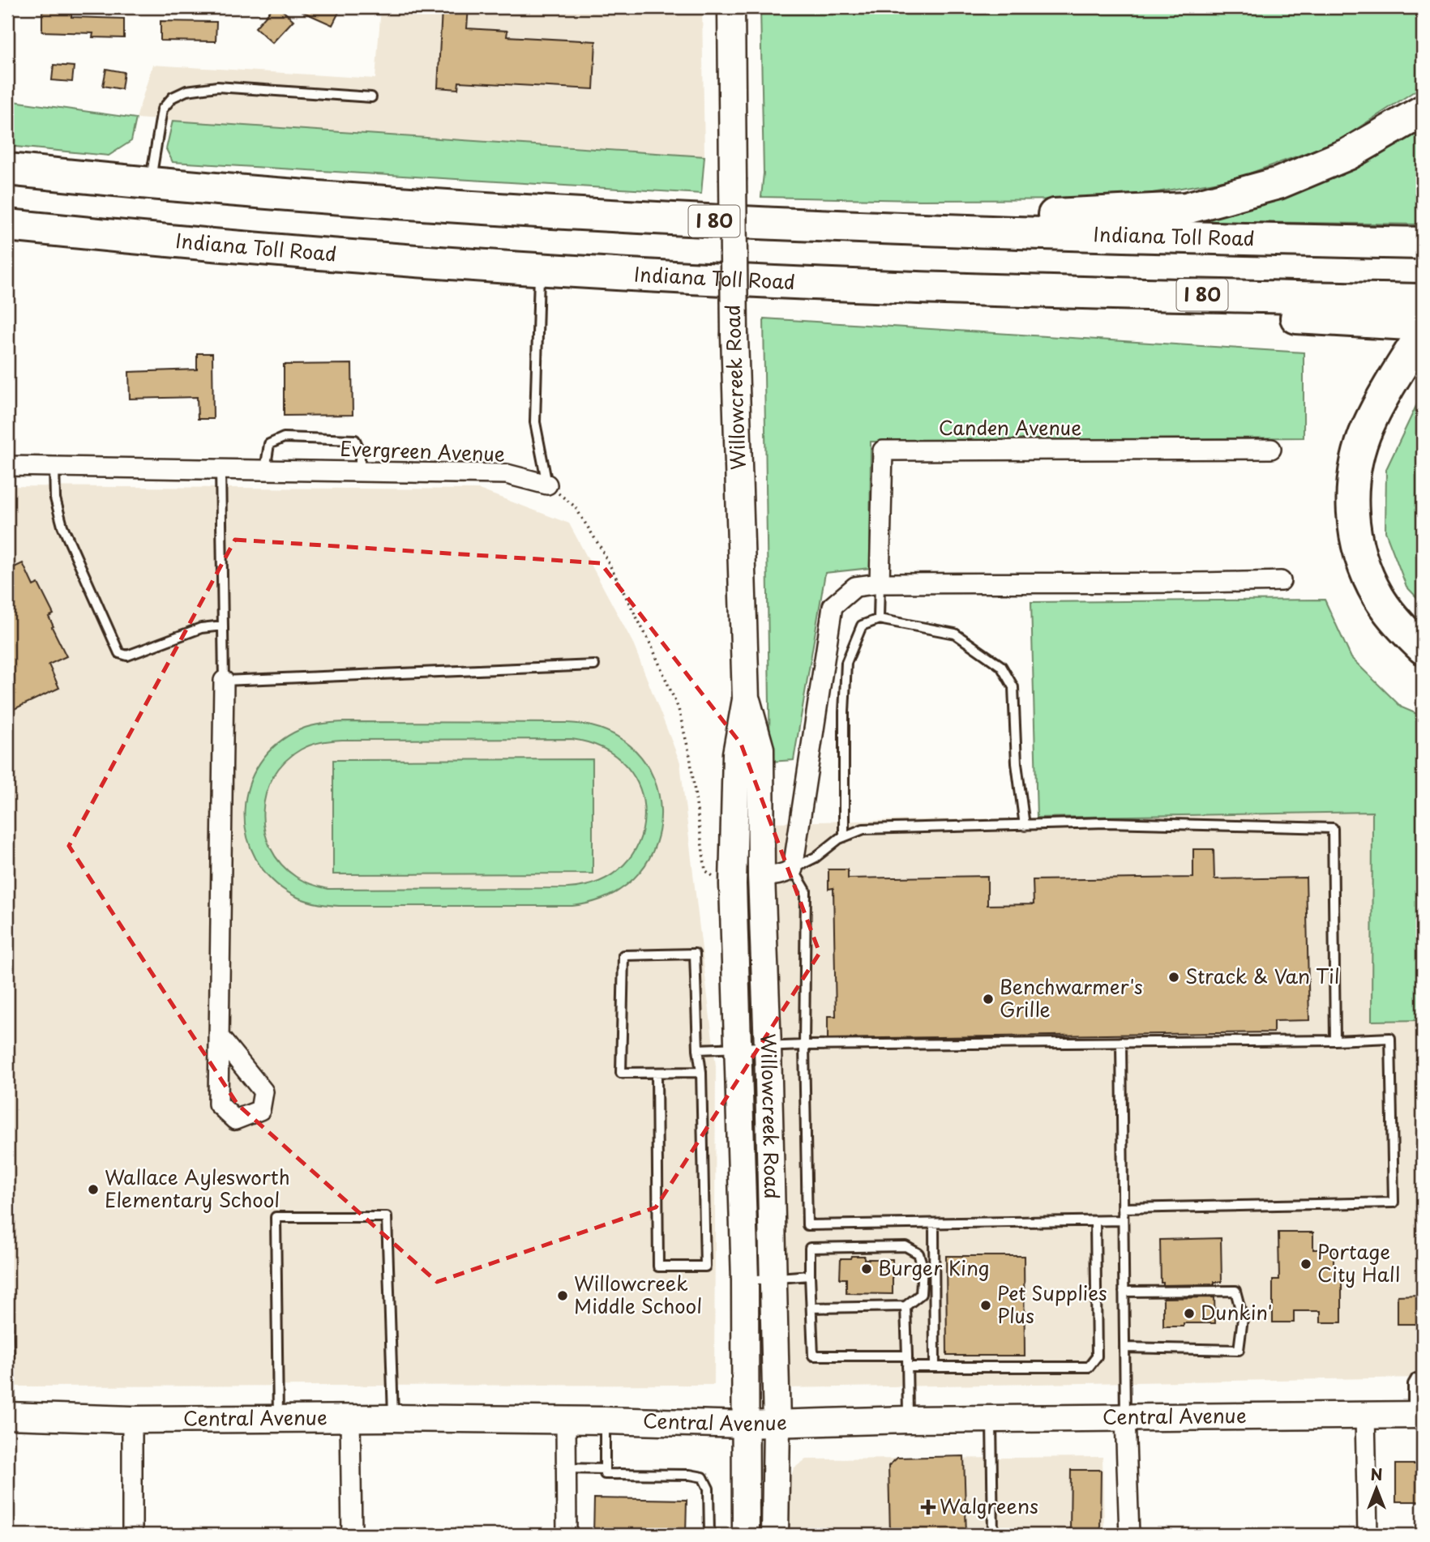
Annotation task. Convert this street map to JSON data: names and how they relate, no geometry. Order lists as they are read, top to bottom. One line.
{"streets":{"highway":["I 80","Indiana Toll Road"],"main road":["Willowcreek Road","Central Avenue"],"street":["Canden Avenue","Evergreen Avenue"]},"crossings":[["Willowcreek Road","Central Avenue"]],"places":{"other":["Strack & Van Til","Benchwarmer's Grille","Wallace Aylesworth Elementary School","Portage City Hall","Burger King","Willowcreek Middle School","Pet Supplies Plus","Dunkin'"],"health":["Walgreens"]},"north":"top"}
